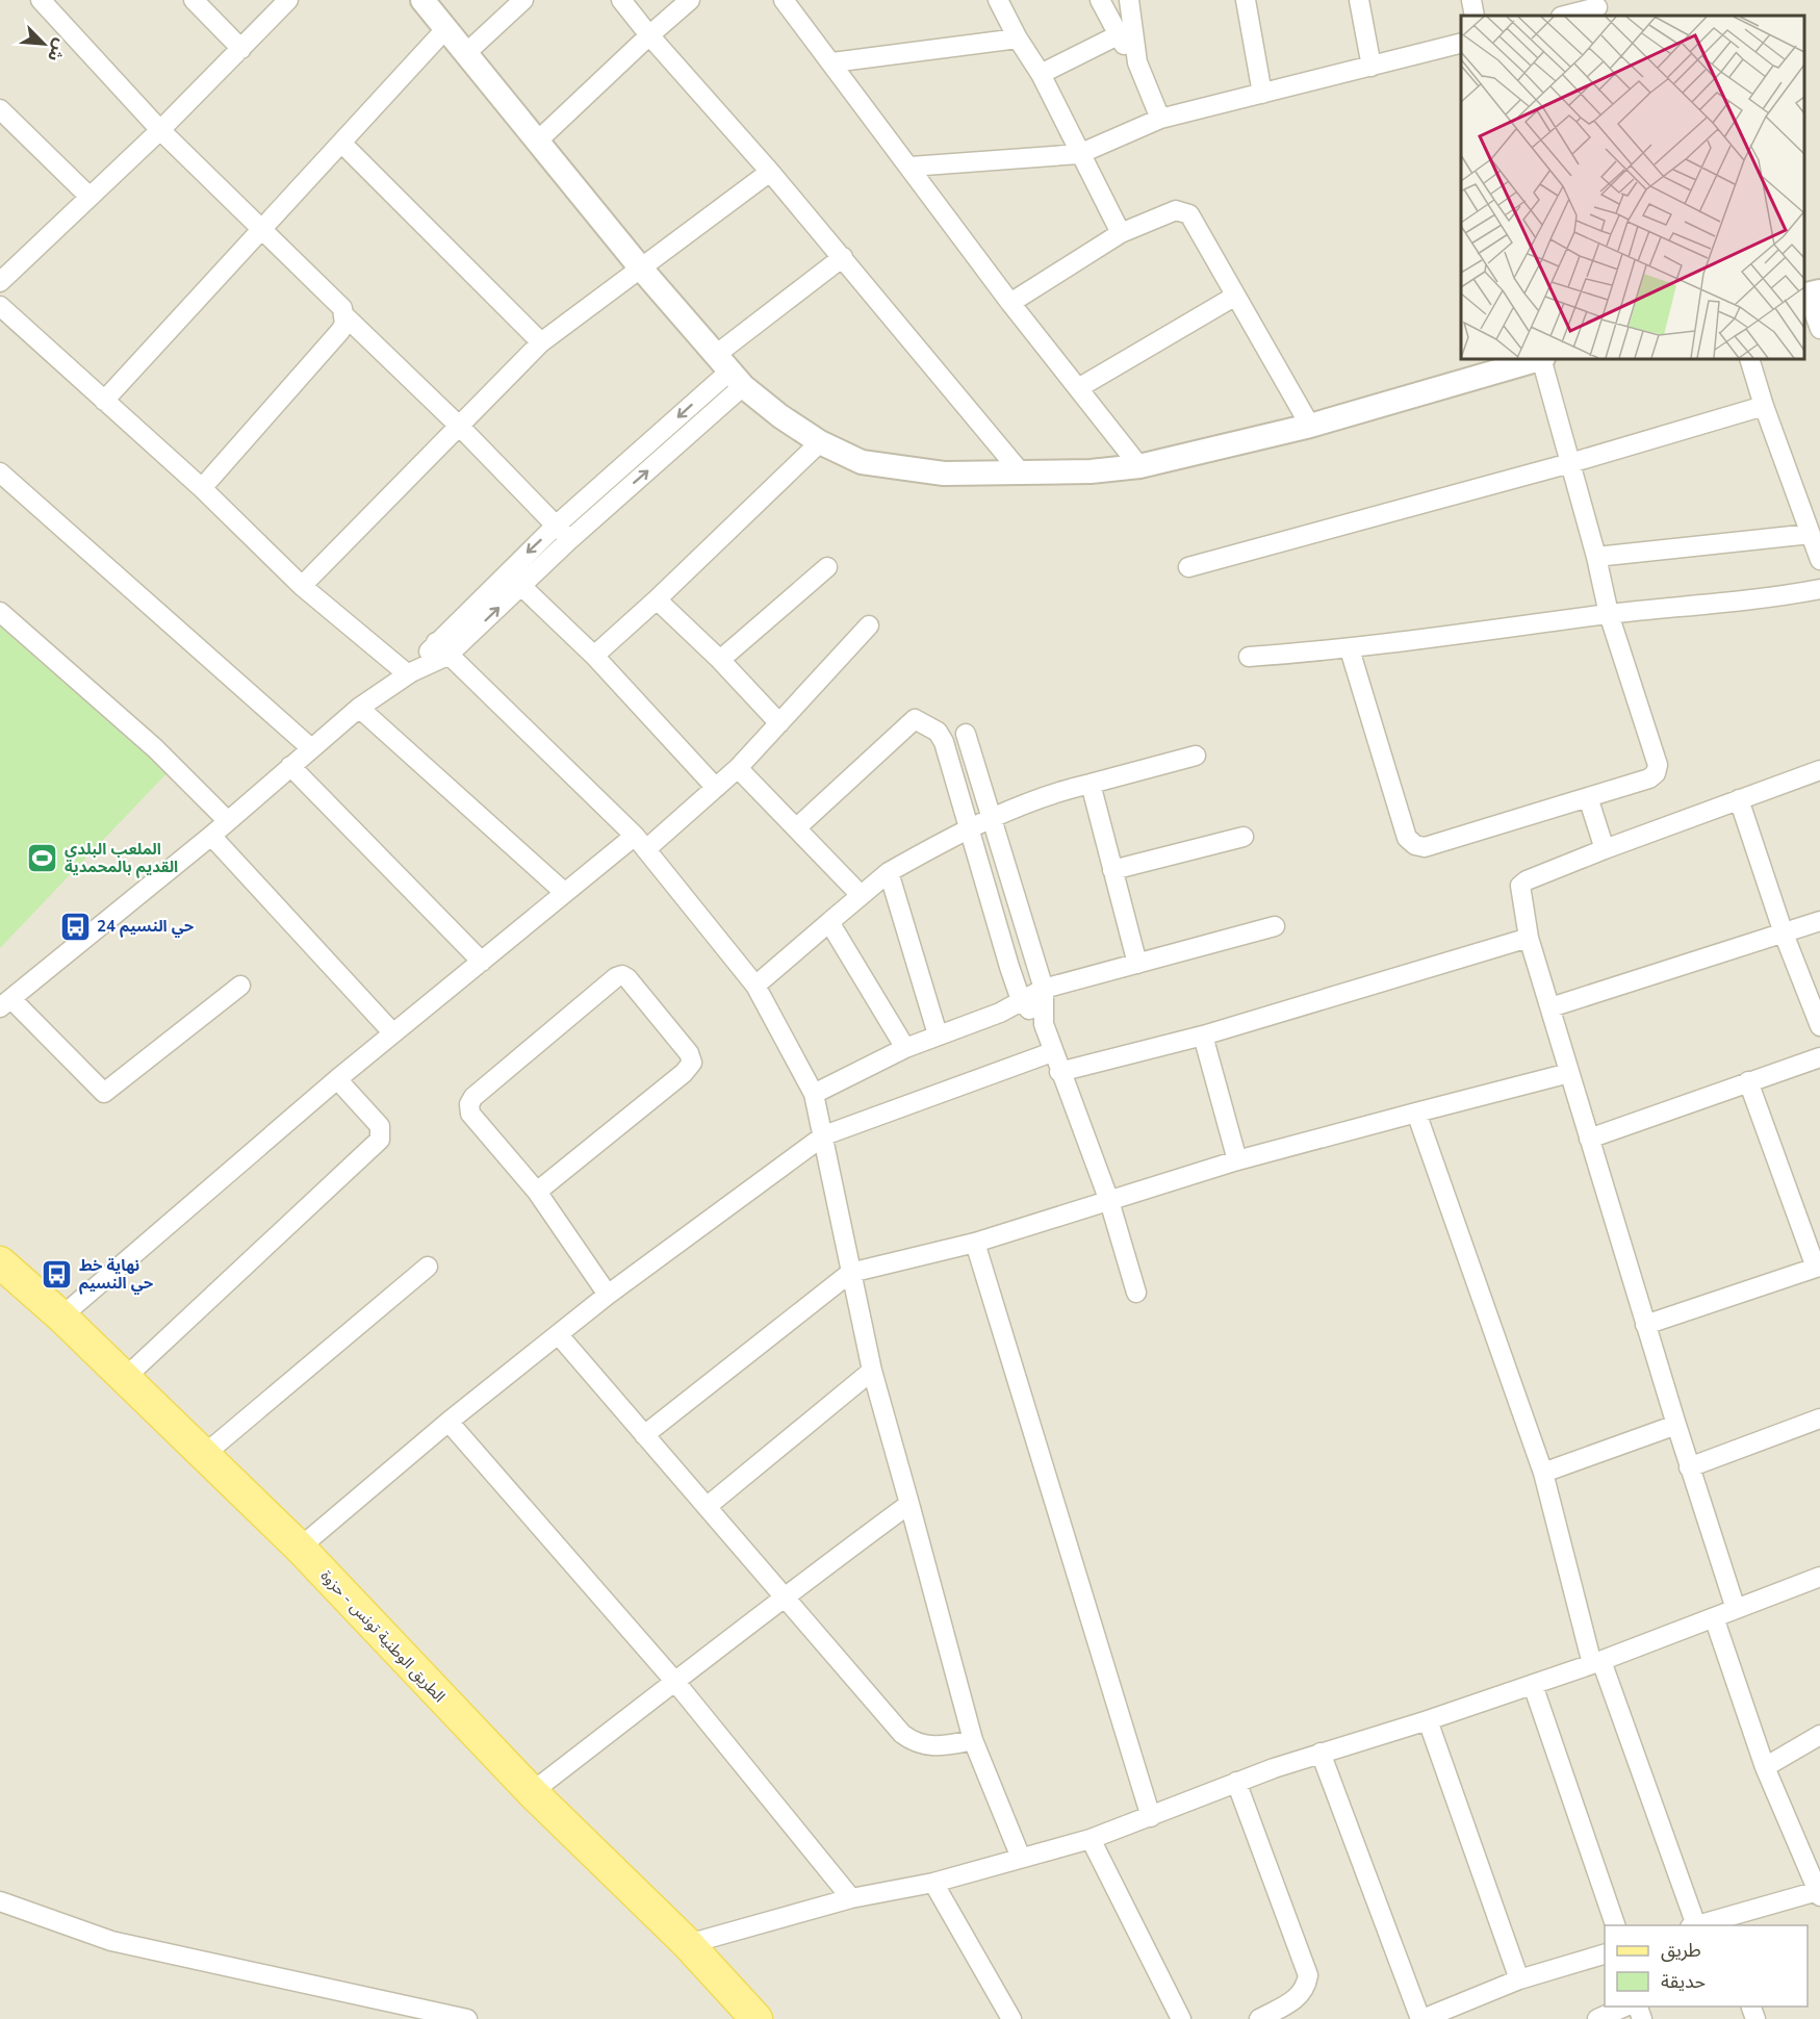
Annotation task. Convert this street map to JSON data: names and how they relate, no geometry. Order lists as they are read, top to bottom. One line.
{"streets":{"main road":["الطريق الوطنية تونس - حزوة"]},"places":{"sports":["الملعب البلدي القديم بالمحمدية"],"bus stop":["حي النسيم 24","نهاية خط حي النسيم"]},"legend":["طريق","حديقة"],"north":"bottom right"}
